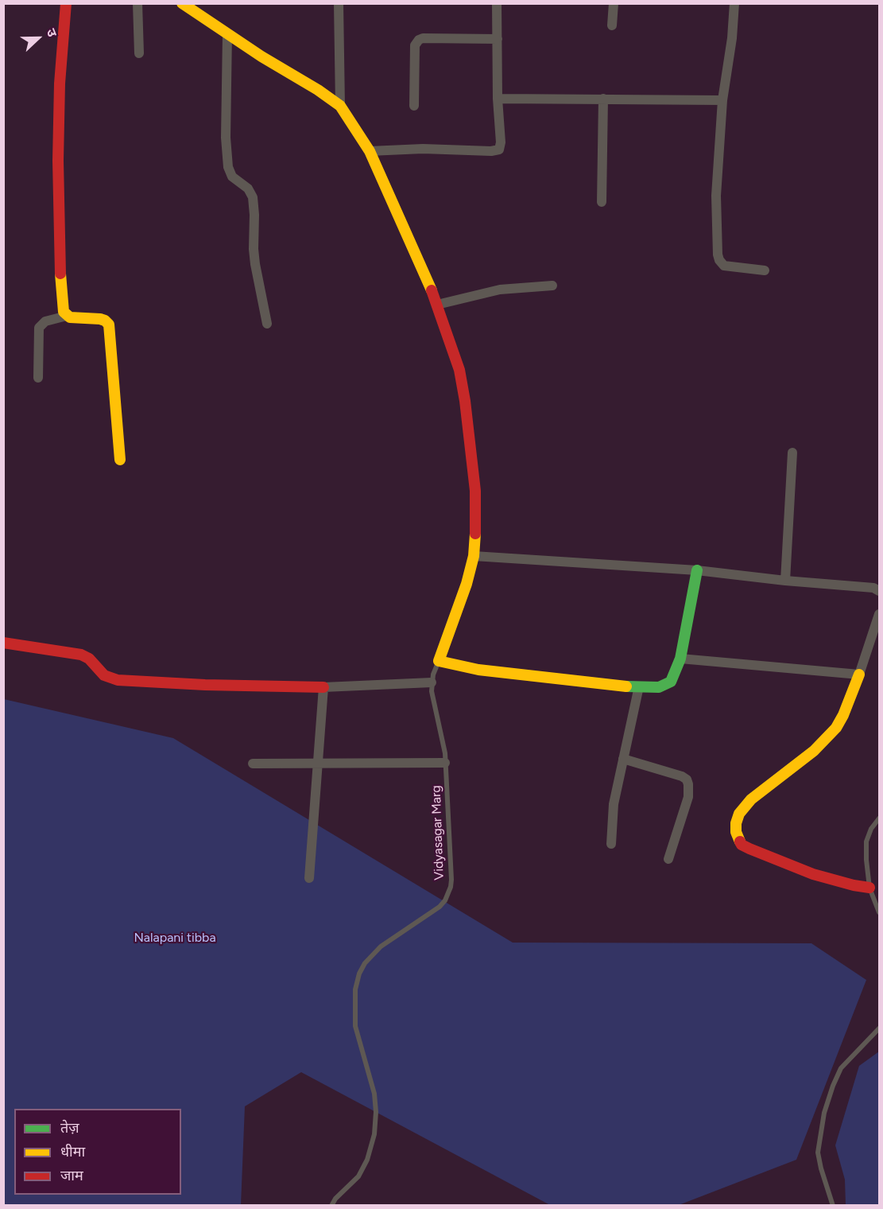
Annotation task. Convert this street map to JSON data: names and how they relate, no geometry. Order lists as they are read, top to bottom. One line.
{"streets":{"lane":["Vidyasagar Marg"]},"parks":["Nalapani tibba"],"legend":["तेज़","धीमा","जाम"],"north":"right"}
